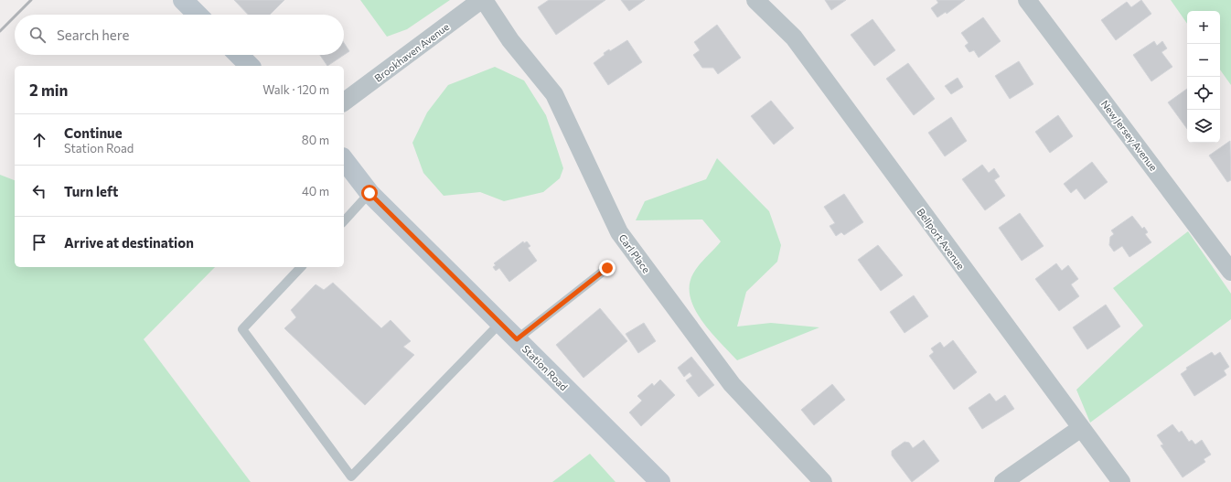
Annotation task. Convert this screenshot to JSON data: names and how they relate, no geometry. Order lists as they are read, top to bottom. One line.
{"streets":{"main road":["Station Road"],"street":["Brookhaven Avenue","New Jersey Avenue","Bellport Avenue","Carl Place"]},"crossings":[["Brookhaven Avenue","Carl Place"]],"page":{"map_buttons":["+","−"],"search":"Search here","heading":["2 min","Walk · 120 m"],"list":[["Continue","Station Road","80 m"],["Turn left","40 m"],"Arrive at destination"]}}
